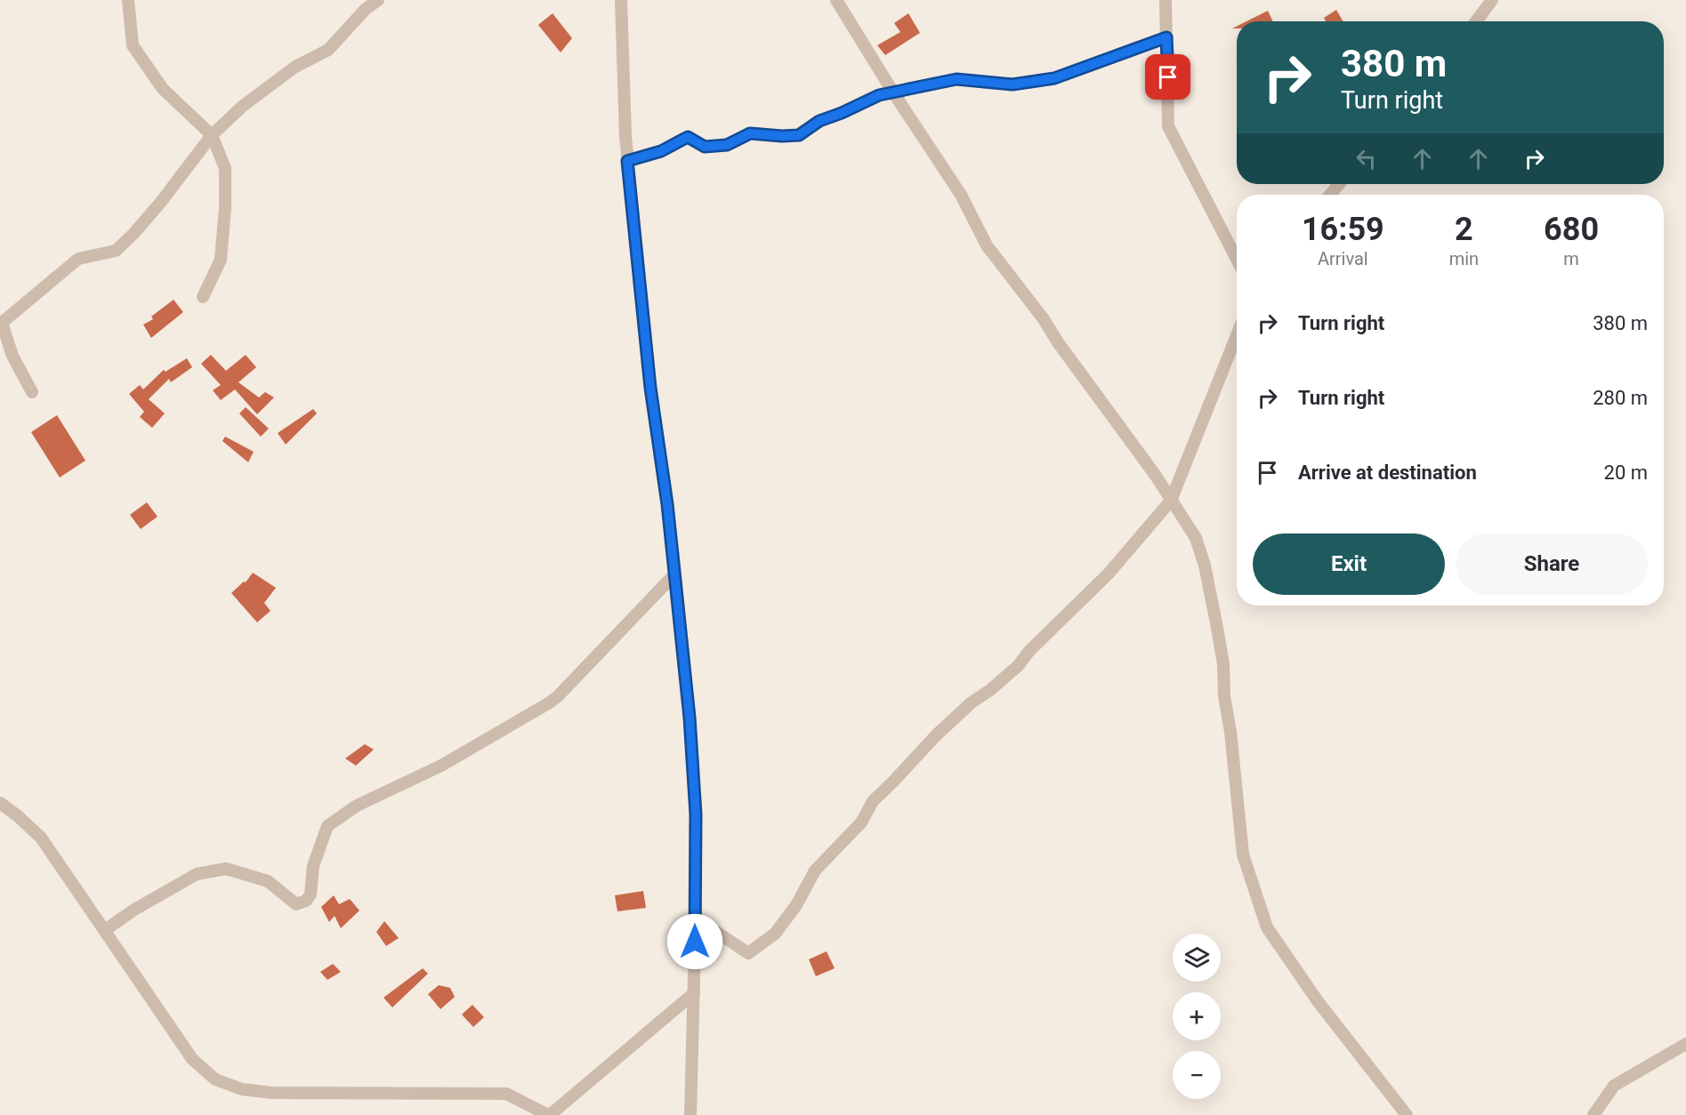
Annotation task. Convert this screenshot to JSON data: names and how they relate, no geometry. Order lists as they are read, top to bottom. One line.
{"page":{"turn":["380 m","Turn right"],"eta":["16:59","Arrival","2","min","680","m"],"list":[{"name":"Turn right","value":"380 m"},{"name":"Turn right","value":"280 m"},{"name":"Arrive at destination","value":"20 m"}],"buttons":["Exit","Share"],"map_buttons":["+","−"]}}
